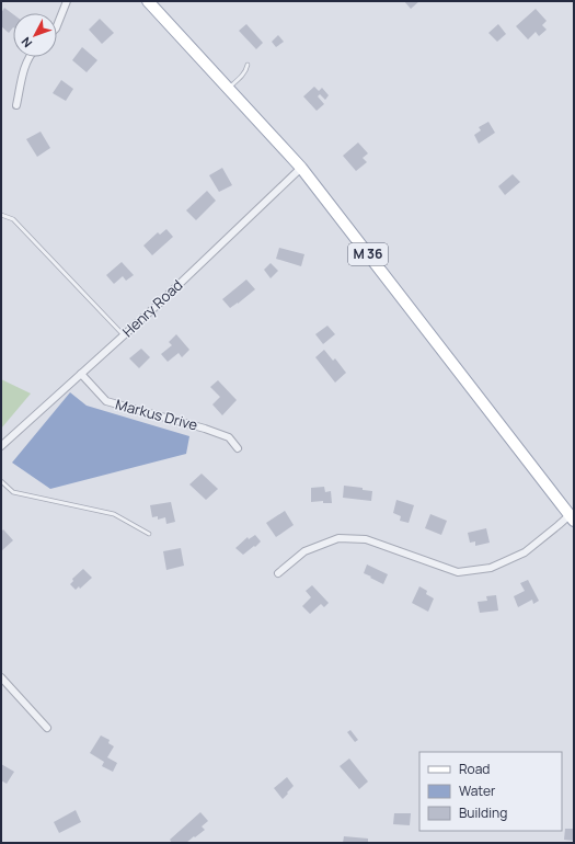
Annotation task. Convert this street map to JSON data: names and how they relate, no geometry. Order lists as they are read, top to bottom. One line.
{"streets":{"main road":["M 36"],"street":["Henry Road","Markus Drive"]},"crossings":[["M 36","Henry Road"],["Henry Road","Markus Drive"]],"legend":["Road","Water","Building"],"north":"bottom left"}
